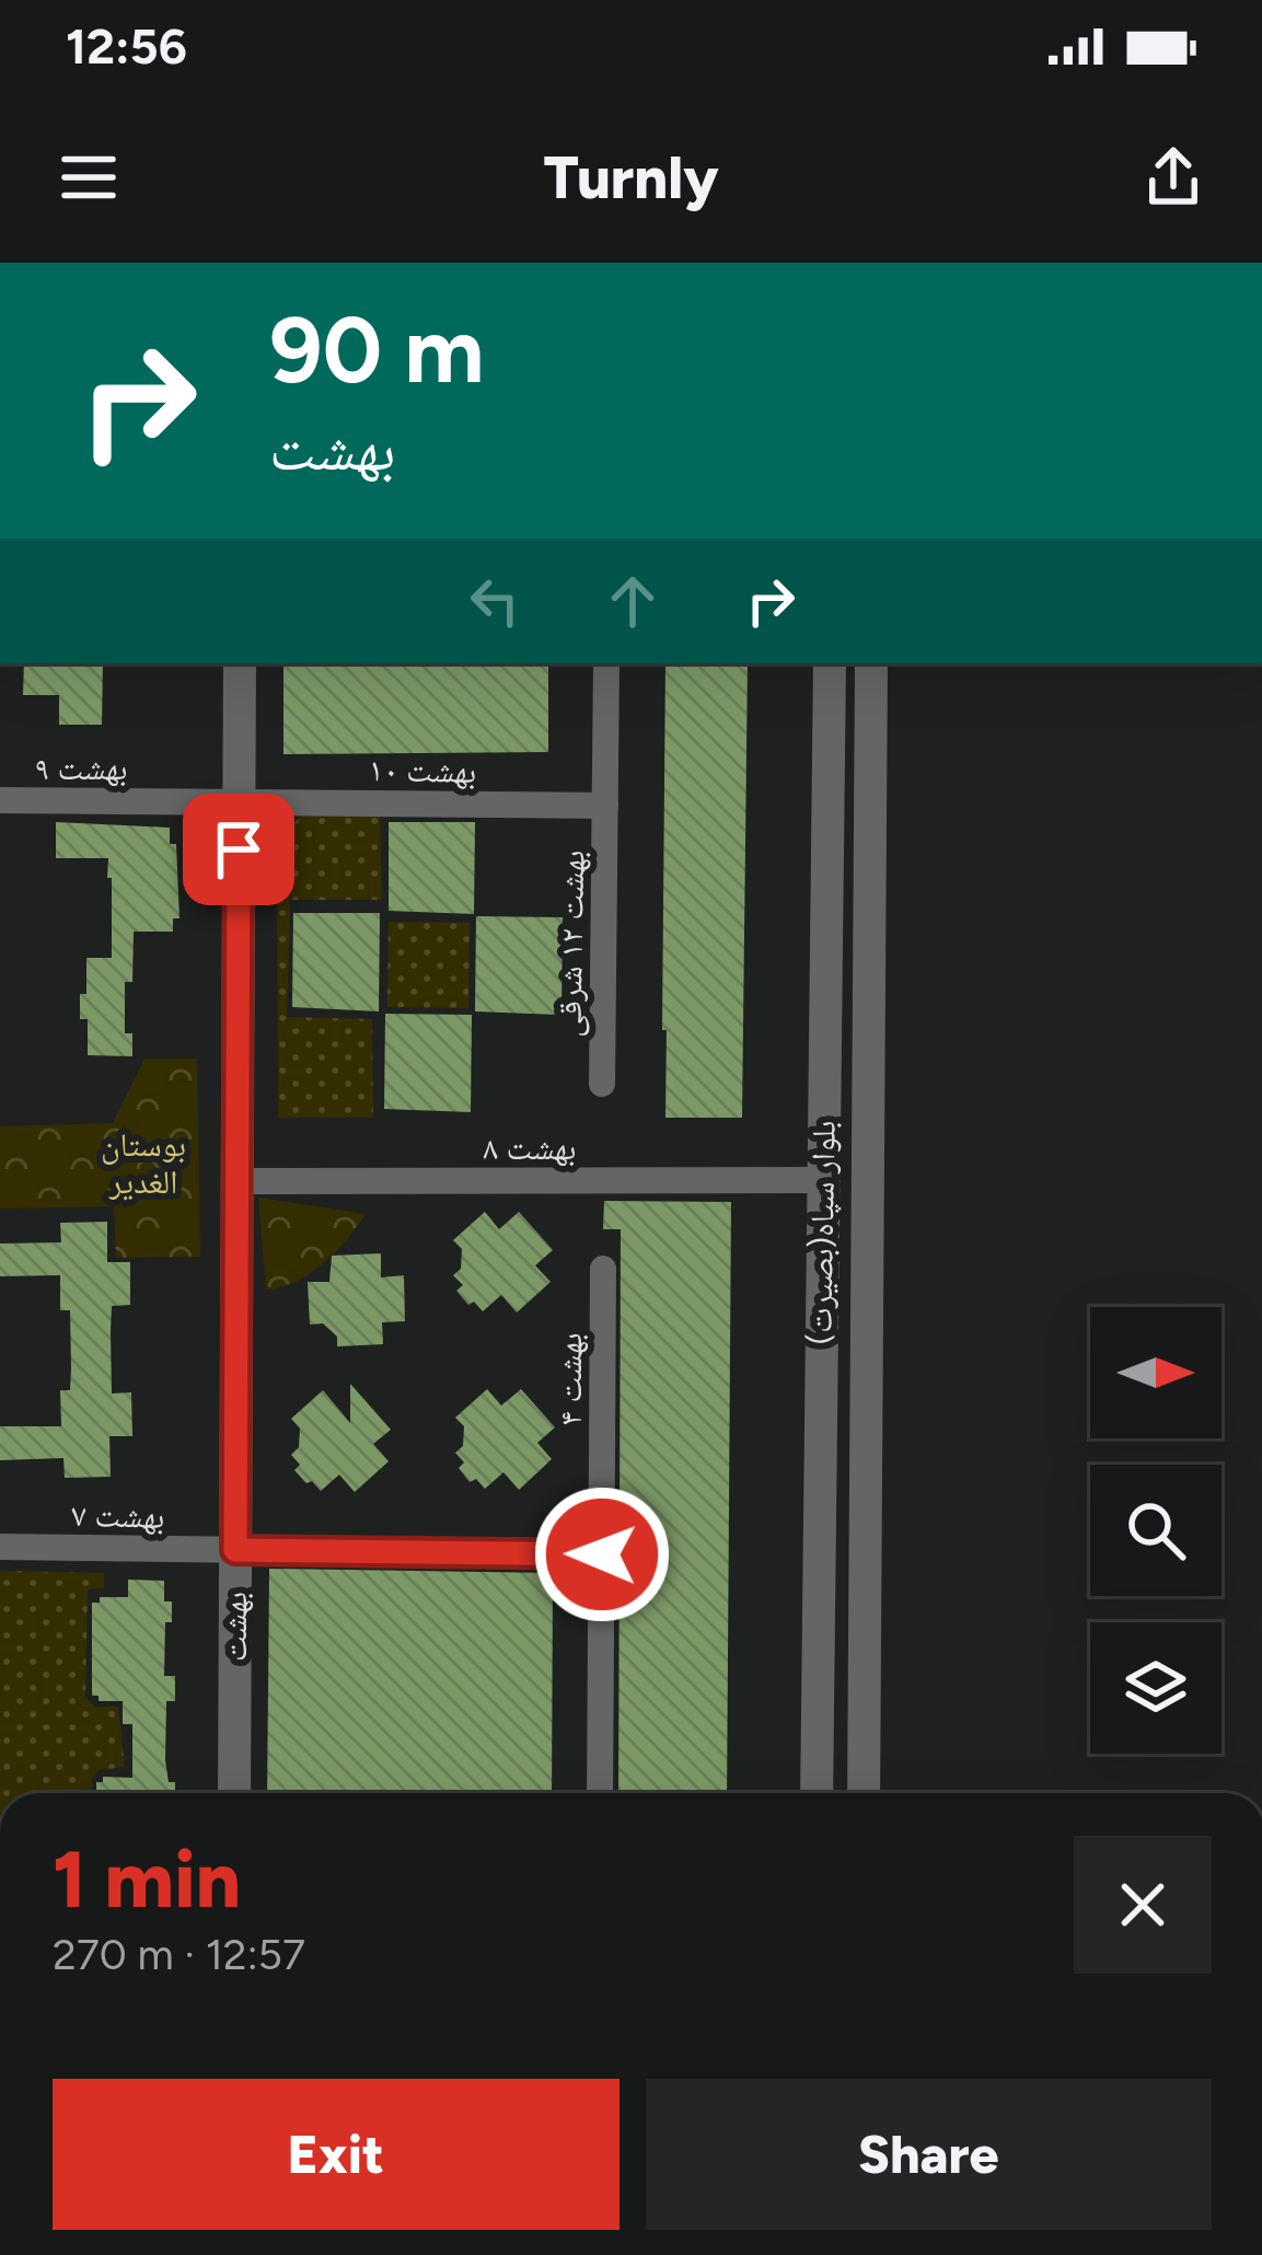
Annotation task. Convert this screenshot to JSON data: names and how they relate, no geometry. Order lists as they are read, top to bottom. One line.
{"streets":{"main road":["بلوار سپاه(بصیرت)","بهشت"],"street":["بهشت ۹","بهشت ۱۰","بهشت ۱۲ شرقی","بهشت ۸","بهشت ۴","بهشت ۷"]},"crossings":[["بهشت ۹","بهشت ۱۰"],["بهشت ۹","بهشت"],["بهشت ۱۰","بهشت ۱۲ شرقی"],["بهشت ۱۰","بهشت"],["بهشت ۸","بلوار سپاه(بصیرت)"],["بهشت ۸","بهشت"],["بهشت ۴","بهشت ۷"],["بهشت ۷","بهشت"]],"parks":["بوستان الغدیر"],"north":"right","page":{"status":"12:56","header":"Turnly","turn":["90 m","بهشت"],"heading":["1 min","270 m · 12:57"],"buttons":["Exit","Share"]}}
